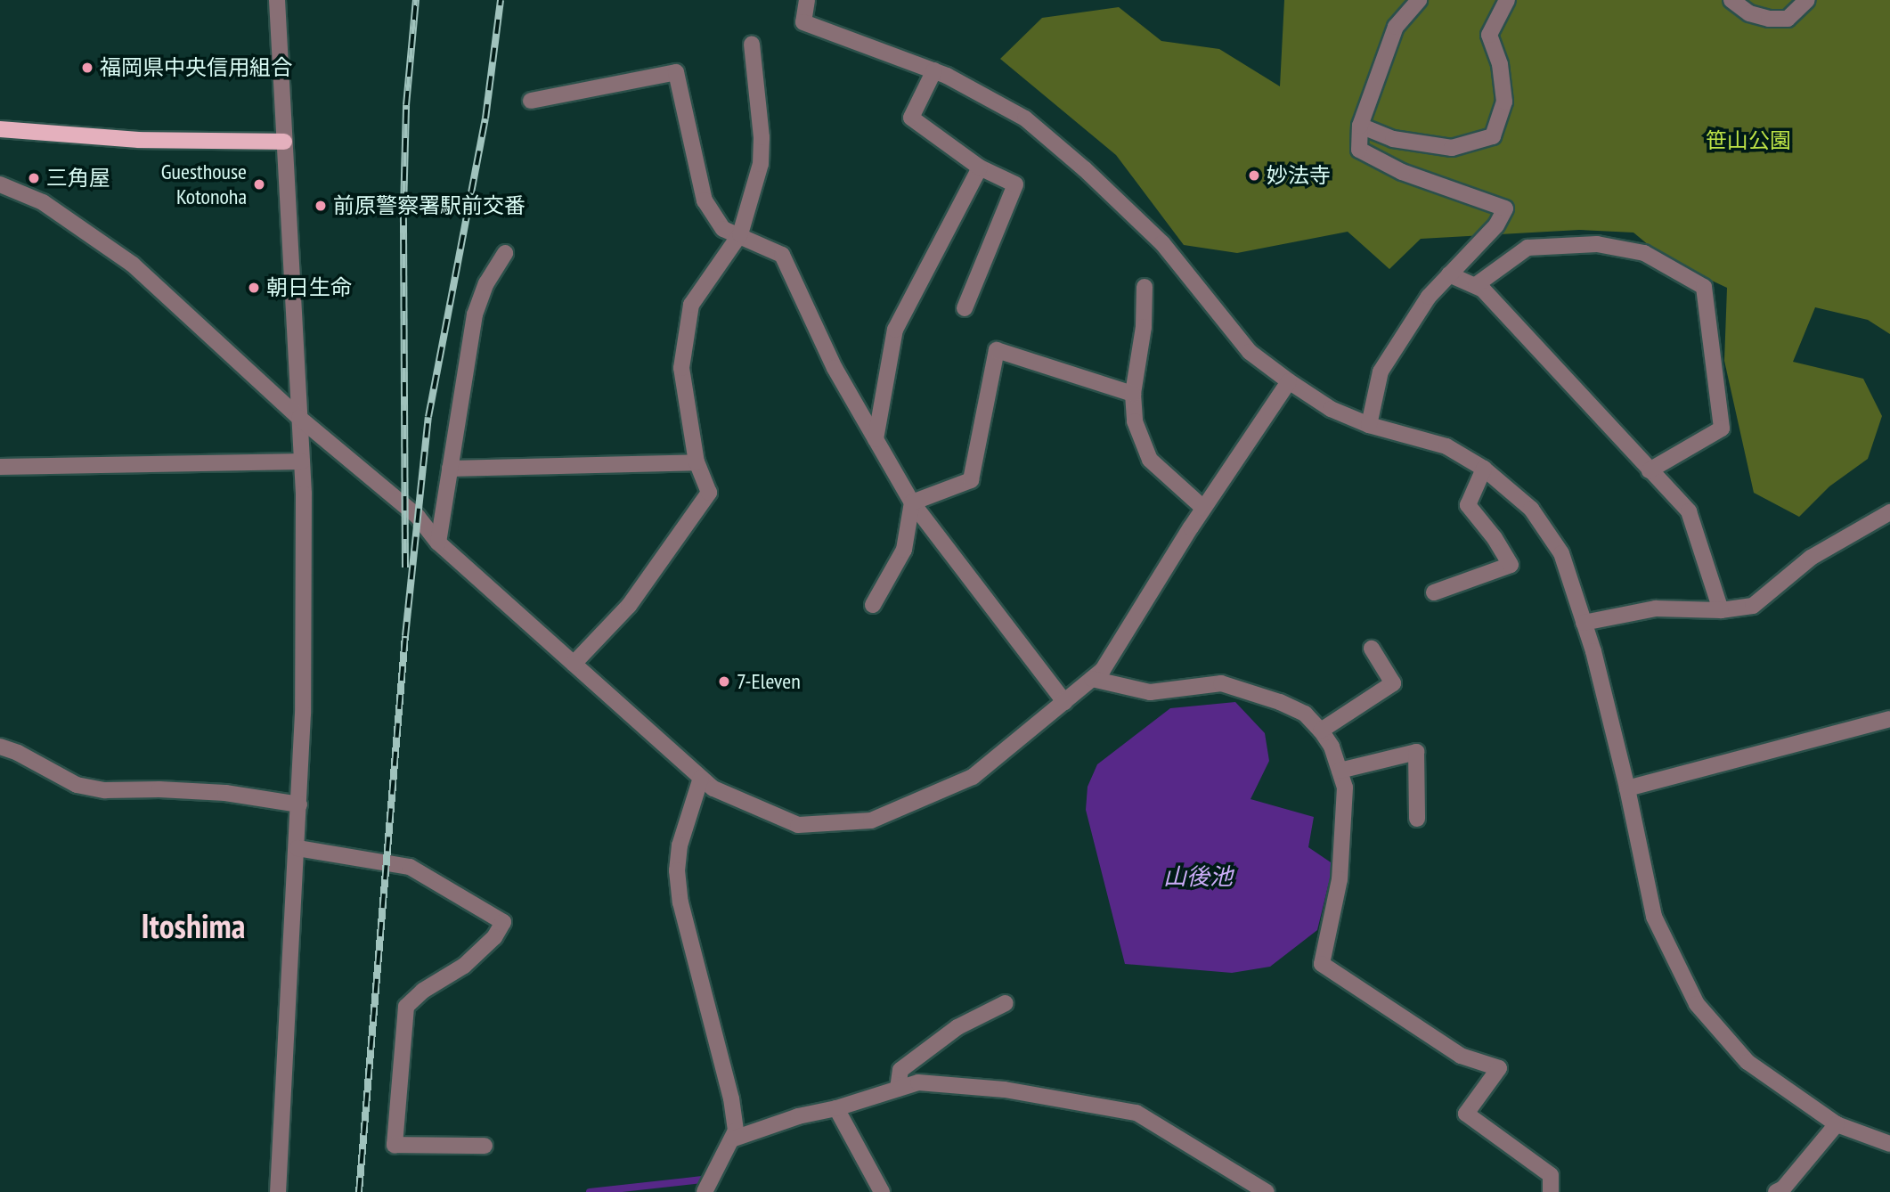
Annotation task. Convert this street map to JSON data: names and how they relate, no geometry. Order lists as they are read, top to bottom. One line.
{"districts":["Itoshima"],"water":["山後池"],"parks":["笹山公園"],"places":["福岡県中央信用組合","妙法寺","三角屋","Guesthouse Kotonoha","前原警察署駅前交番","朝日生命","7-Eleven"]}
